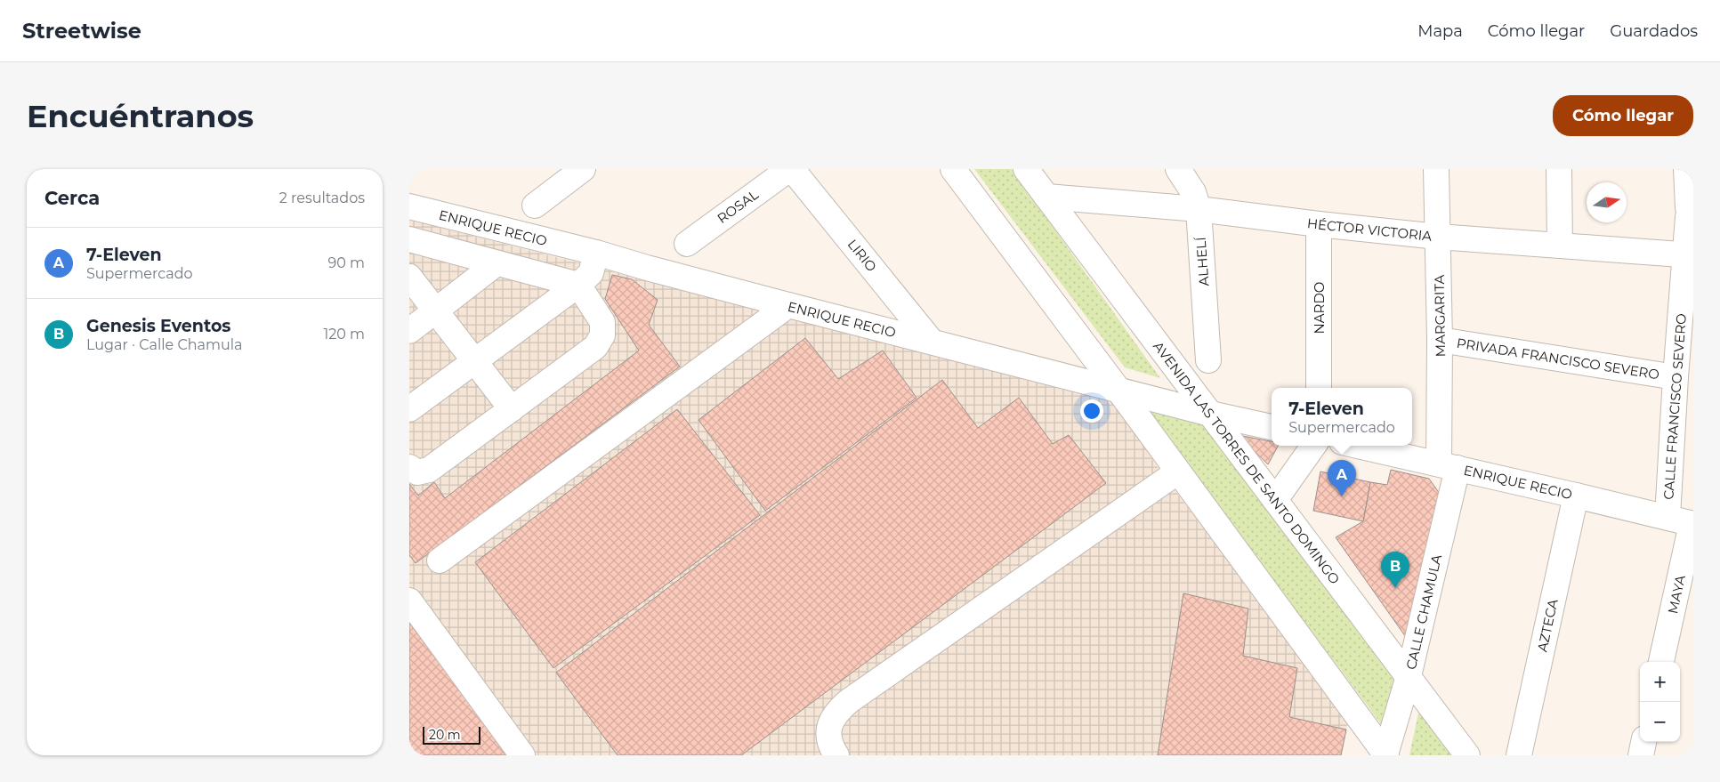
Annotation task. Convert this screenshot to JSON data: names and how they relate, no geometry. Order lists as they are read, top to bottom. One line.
{"streets":{"street":["ROSAL","ENRIQUE RECIO","HÉCTOR VICTORIA","LIRIO","ALHELÍ","NARDO","MARGARITA","PRIVADA FRANCISCO SEVERO","CALLE FRANCISCO SEVERO","AVENIDA LAS TORRES DE SANTO DOMINGO","MAYA","CALLE CHAMULA","AZTECA"]},"crossings":[["ROSAL","LIRIO"],["ENRIQUE RECIO","LIRIO"],["ENRIQUE RECIO","MARGARITA"],["ENRIQUE RECIO","CALLE FRANCISCO SEVERO"],["ENRIQUE RECIO","AVENIDA LAS TORRES DE SANTO DOMINGO"],["ENRIQUE RECIO","MAYA"],["ENRIQUE RECIO","CALLE CHAMULA"],["ENRIQUE RECIO","AZTECA"],["HÉCTOR VICTORIA","ALHELÍ"],["HÉCTOR VICTORIA","NARDO"],["HÉCTOR VICTORIA","MARGARITA"],["HÉCTOR VICTORIA","CALLE FRANCISCO SEVERO"],["HÉCTOR VICTORIA","AVENIDA LAS TORRES DE SANTO DOMINGO"],["MARGARITA","PRIVADA FRANCISCO SEVERO"],["MARGARITA","CALLE CHAMULA"],["PRIVADA FRANCISCO SEVERO","CALLE FRANCISCO SEVERO"],["AVENIDA LAS TORRES DE SANTO DOMINGO","CALLE CHAMULA"]],"scale_bar":"20 m","north":"right","page":{"header":"Streetwise","nav":["Mapa","Cómo llegar","Guardados"],"buttons":"Cómo llegar","title":"Encuéntranos","heading":["Cerca","2 resultados"],"list":[{"mark":"A","name":"7-Eleven","note":"Supermercado","value":"90 m"},{"mark":"B","name":"Genesis Eventos","note":"Lugar · Calle Chamula","value":"120 m"}],"popup":["7-Eleven","Supermercado"],"pins":["A","B"],"map_buttons":["+","−"],"scale":"20 m"}}
